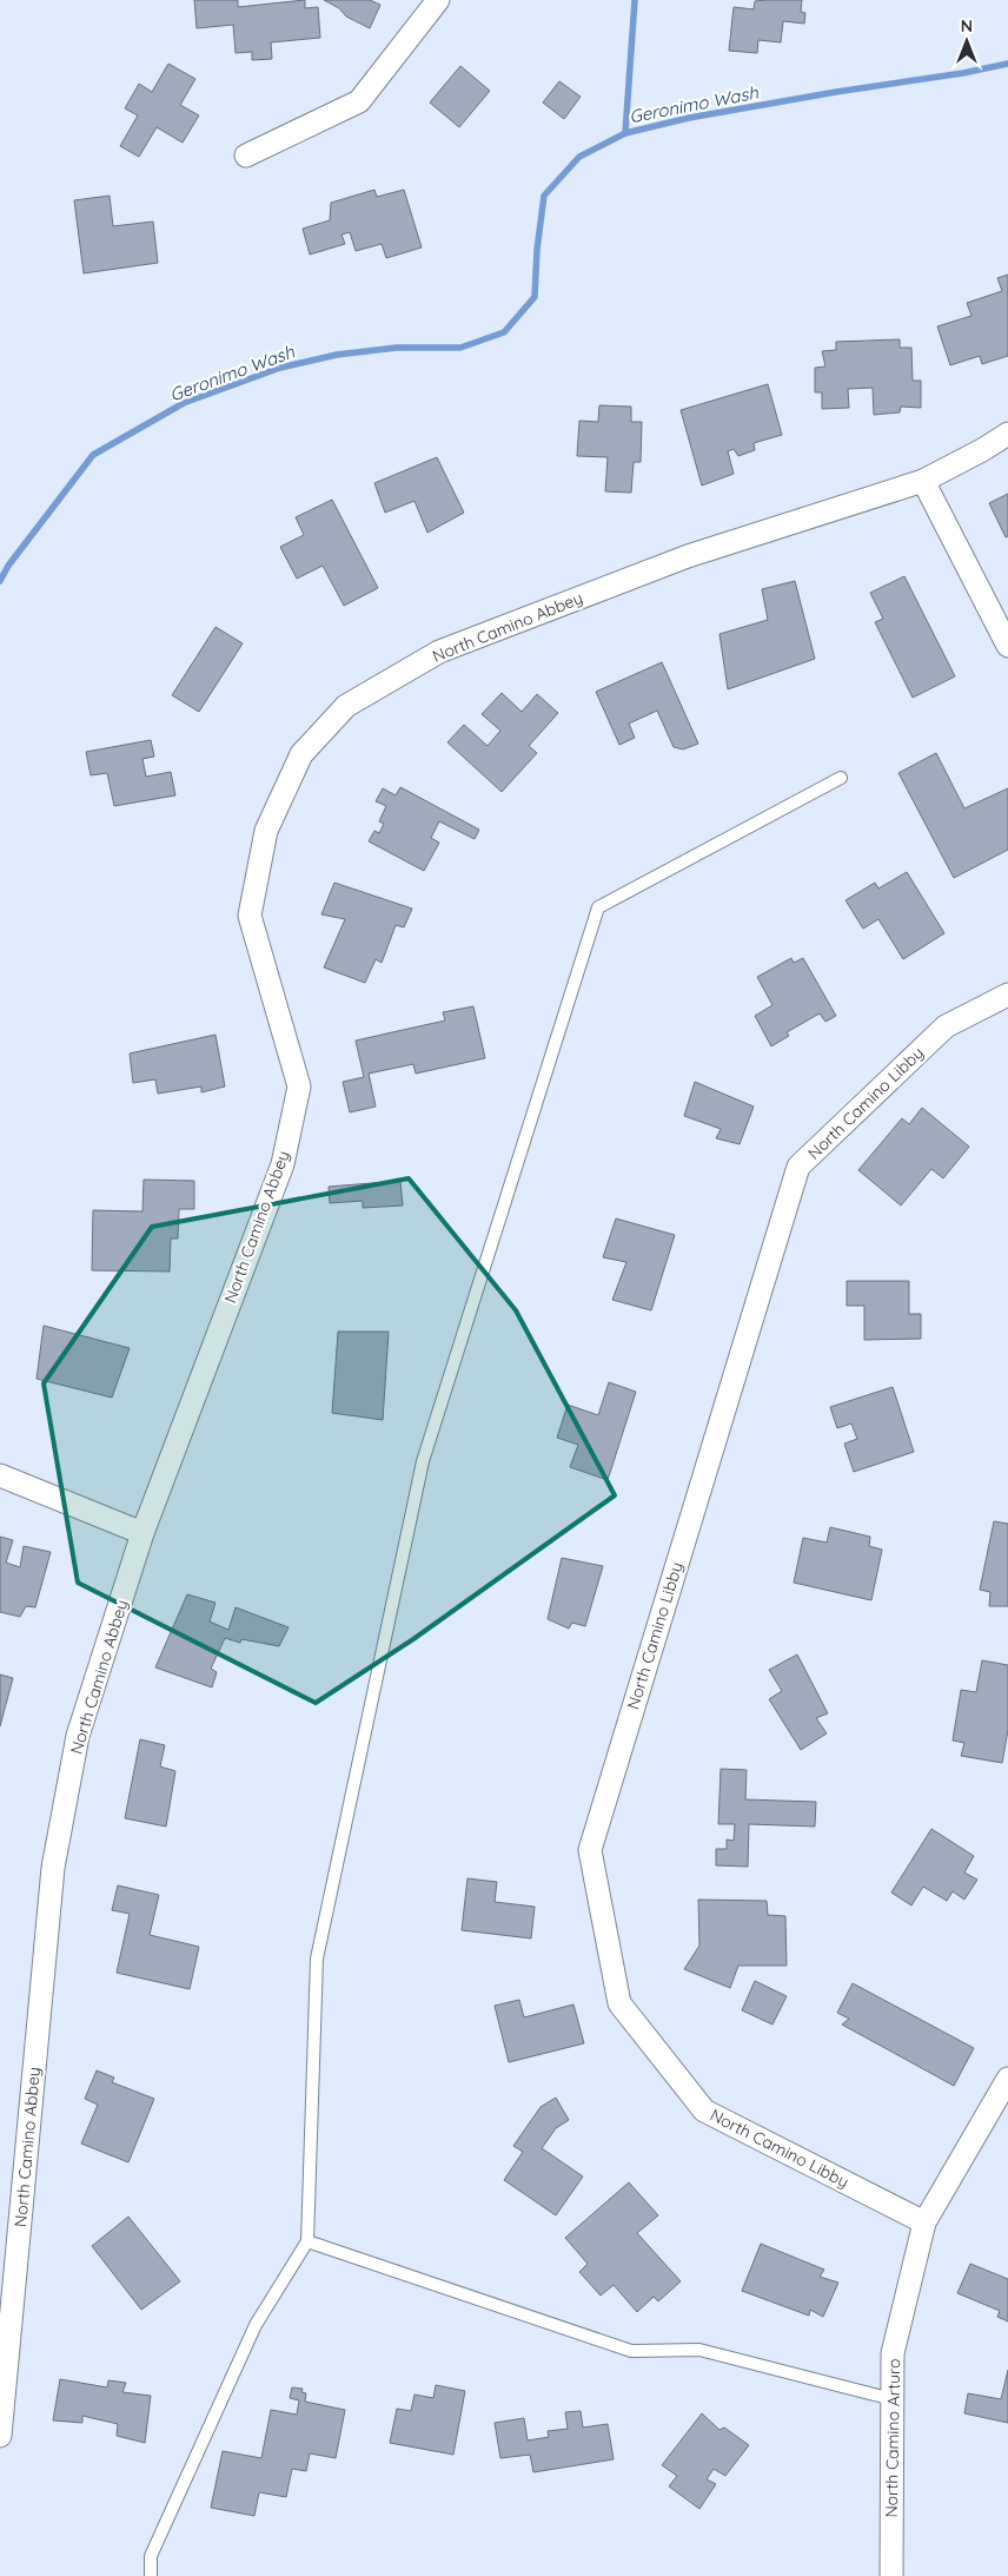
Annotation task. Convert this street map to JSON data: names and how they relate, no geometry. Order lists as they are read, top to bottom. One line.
{"streets":{"street":["North Camino Abbey","North Camino Libby","North Camino Arturo"]},"crossings":[["North Camino Libby","North Camino Arturo"]],"water":["Geronimo Wash"],"north":"top"}
